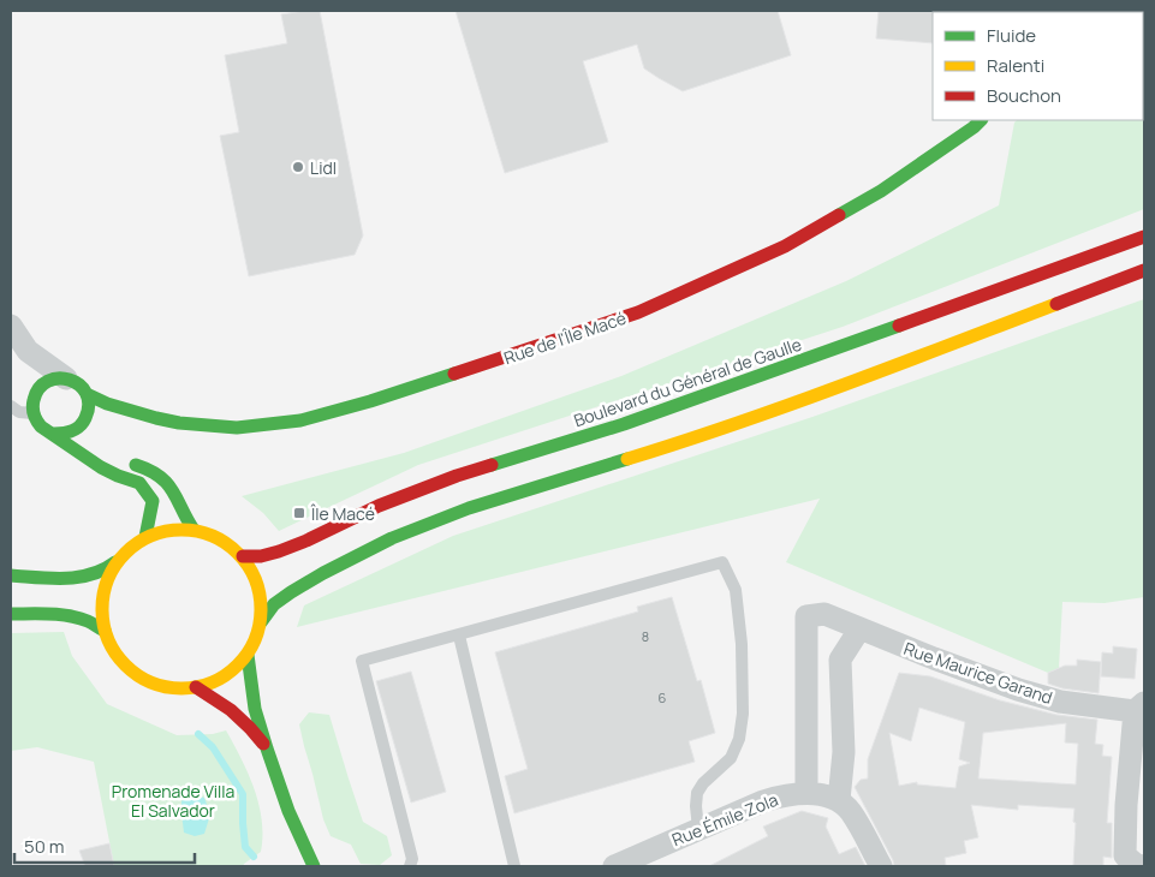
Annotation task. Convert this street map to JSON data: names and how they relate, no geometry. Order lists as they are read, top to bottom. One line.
{"streets":{"main road":["Rue de l'Île Macé","Boulevard du Général de Gaulle"],"street":["Rue Maurice Garand","Rue Émile Zola"]},"crossings":[["Rue Maurice Garand","Rue Émile Zola"]],"parks":["Promenade Villa El Salvador"],"places":{"other":["Lidl"],"transit":["Île Macé"]},"house_numbers":["8","6"],"legend":["Fluide","Ralenti","Bouchon"],"scale_bar":"50 m"}
